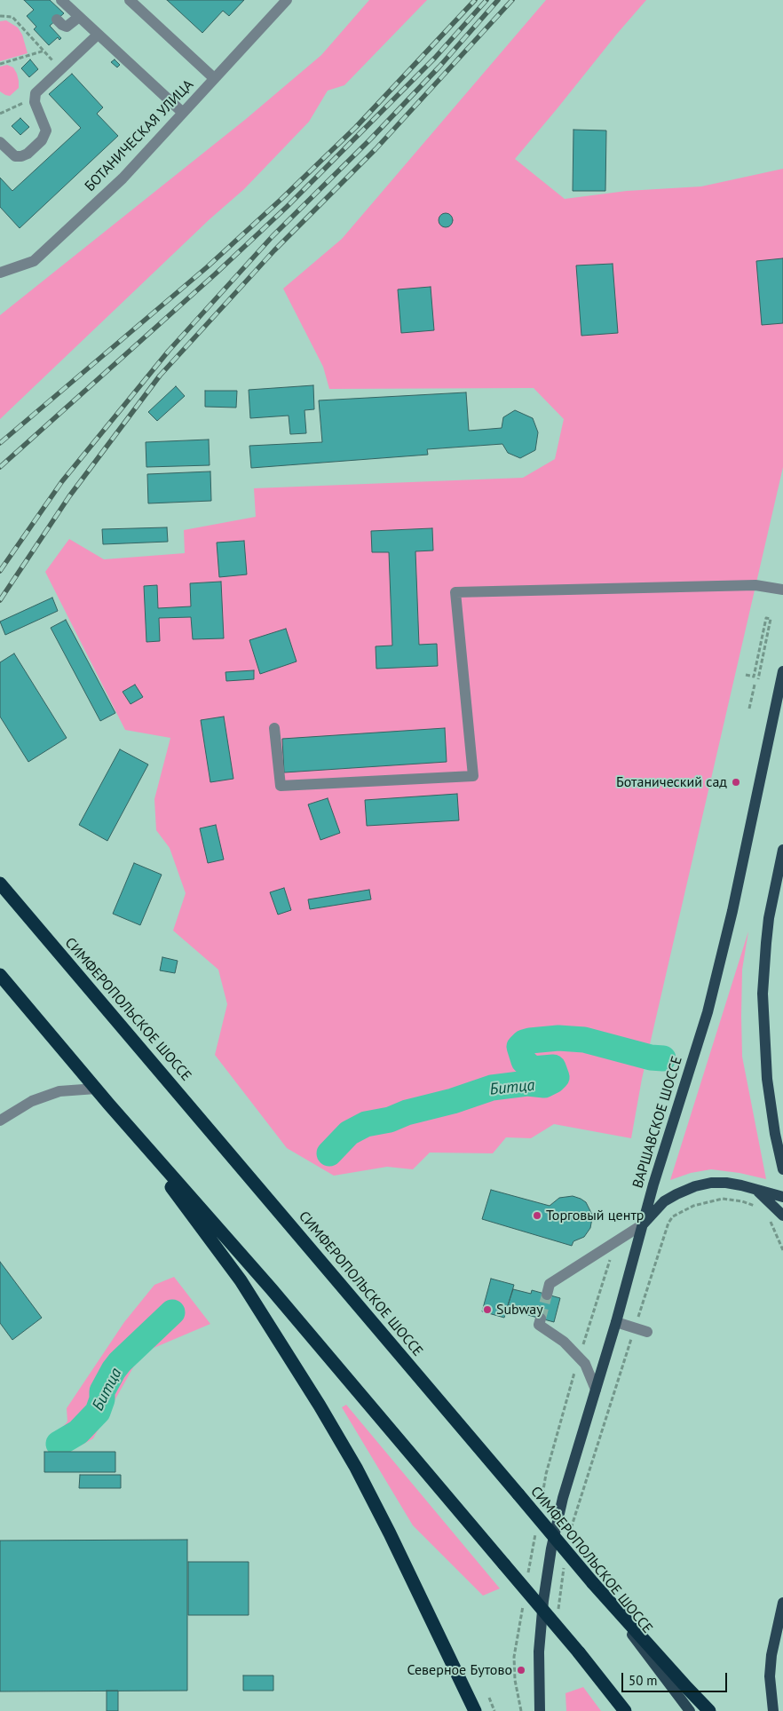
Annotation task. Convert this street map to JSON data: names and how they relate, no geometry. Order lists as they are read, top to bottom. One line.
{"streets":{"highway":["СИМФЕРОПОЛЬСКОЕ ШОССЕ"],"main road":["ВАРШАВСКОЕ ШОССЕ"],"street":["БОТАНИЧЕСКАЯ УЛИЦА"]},"water":["Битца"],"places":["Ботанический сад","Торговый центр","Subway","Северное Бутово"],"scale_bar":"50 m"}
